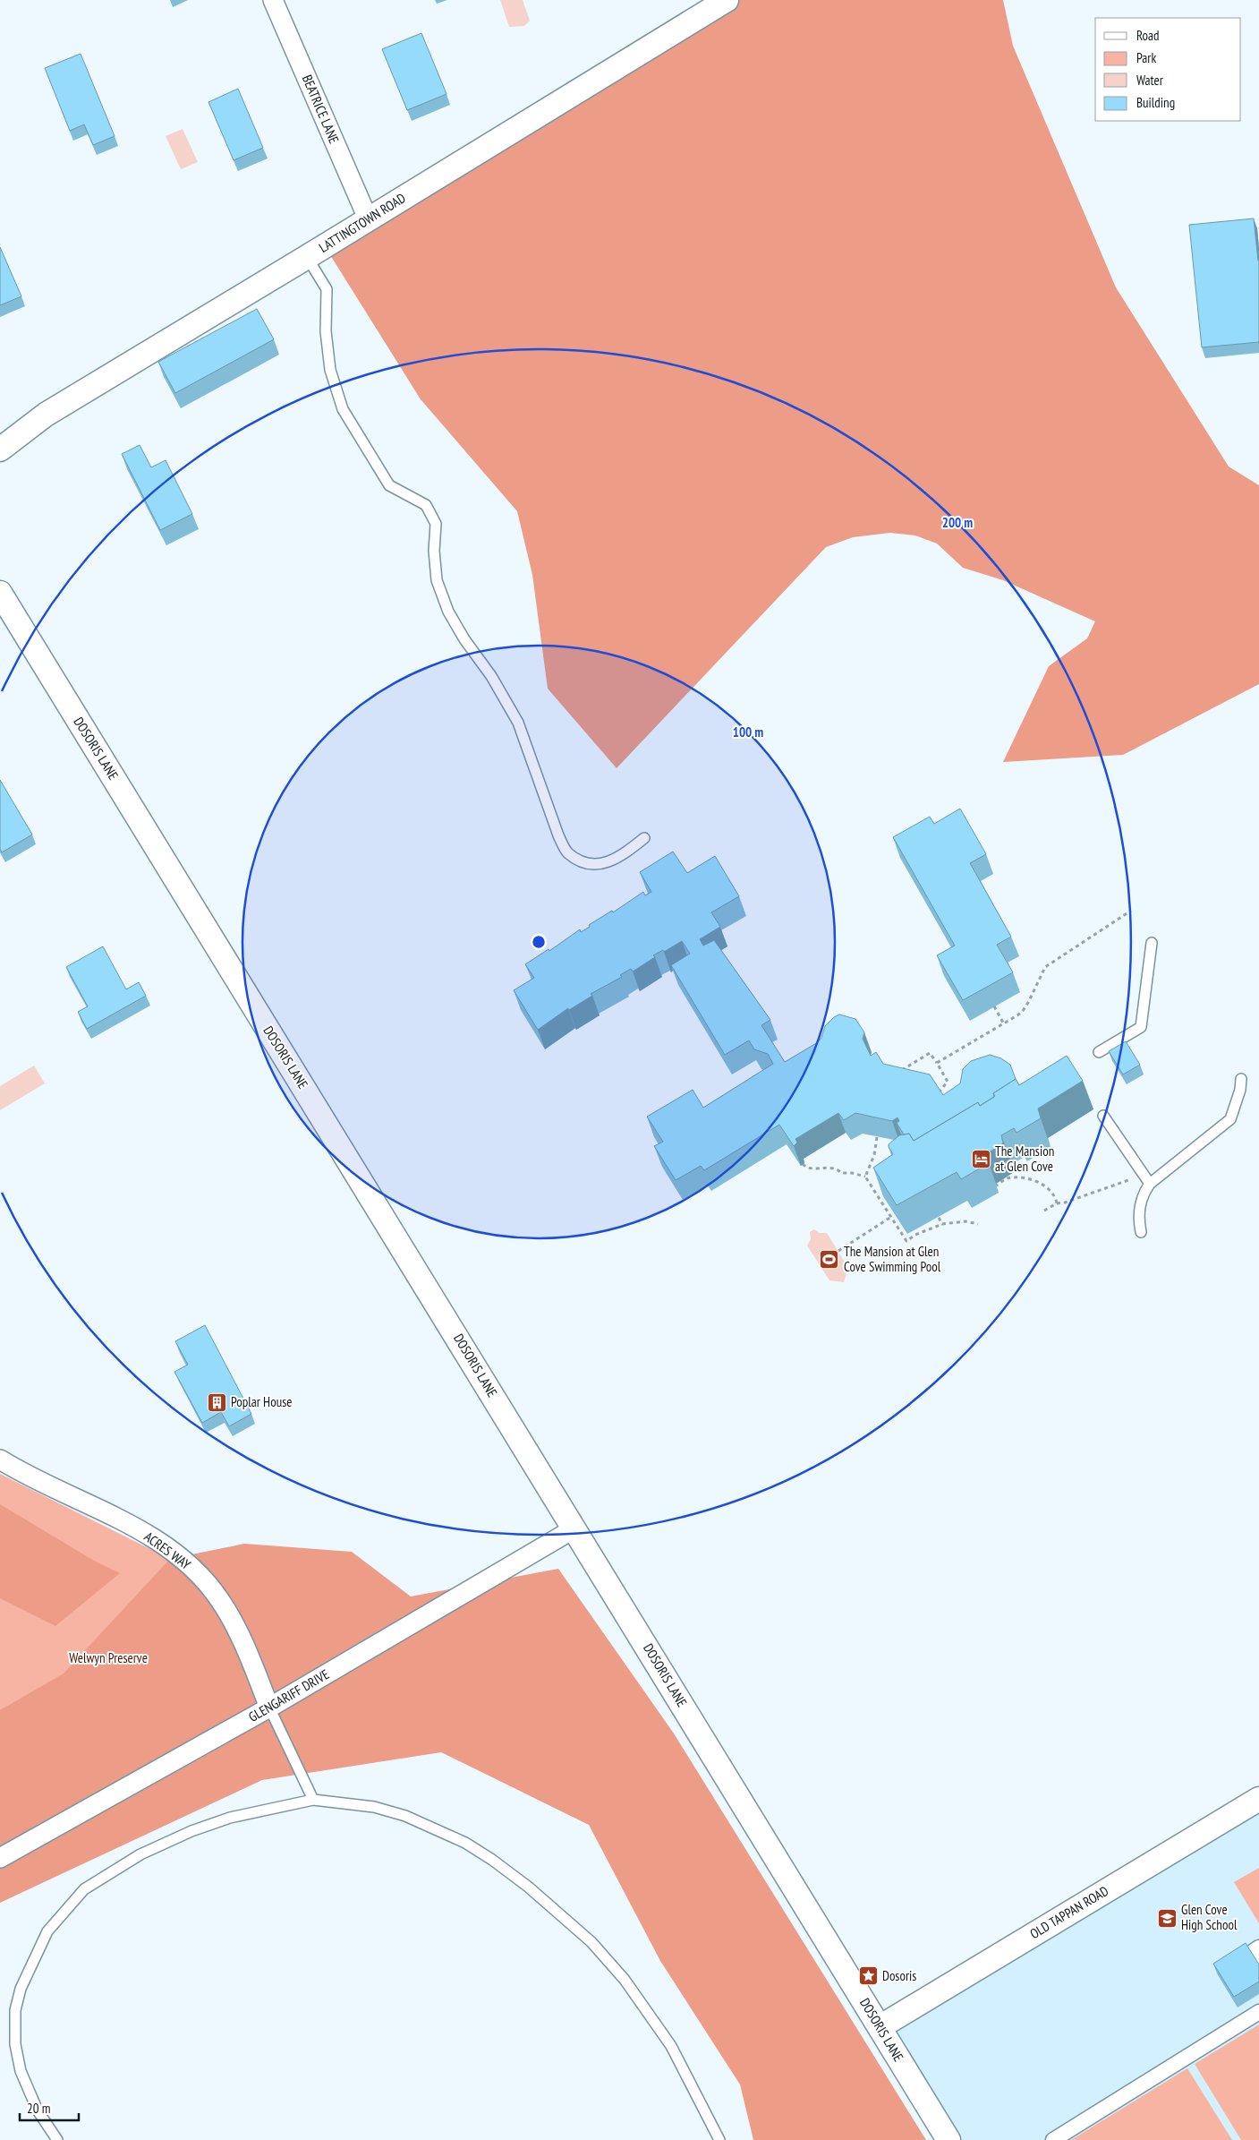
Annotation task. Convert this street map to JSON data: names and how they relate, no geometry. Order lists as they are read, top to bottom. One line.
{"streets":{"street":["BEATRICE LANE","LATTINGTOWN ROAD","DOSORIS LANE","ACRES WAY","GLENGARIFF DRIVE","OLD TAPPAN ROAD"]},"crossings":[["BEATRICE LANE","LATTINGTOWN ROAD"],["DOSORIS LANE","GLENGARIFF DRIVE"],["DOSORIS LANE","OLD TAPPAN ROAD"],["ACRES WAY","GLENGARIFF DRIVE"]],"parks":["Welwyn Preserve"],"places":{"hotel":["The Mansion at Glen Cove"],"sports":["The Mansion at Glen Cove Swimming Pool"],"building":["Poplar House"],"school or university":["Glen Cove High School"],"place":["Dosoris"]},"legend":["Road","Park","Water","Building"],"scale_bar":"20 m","rings":["200 m","100 m"]}
